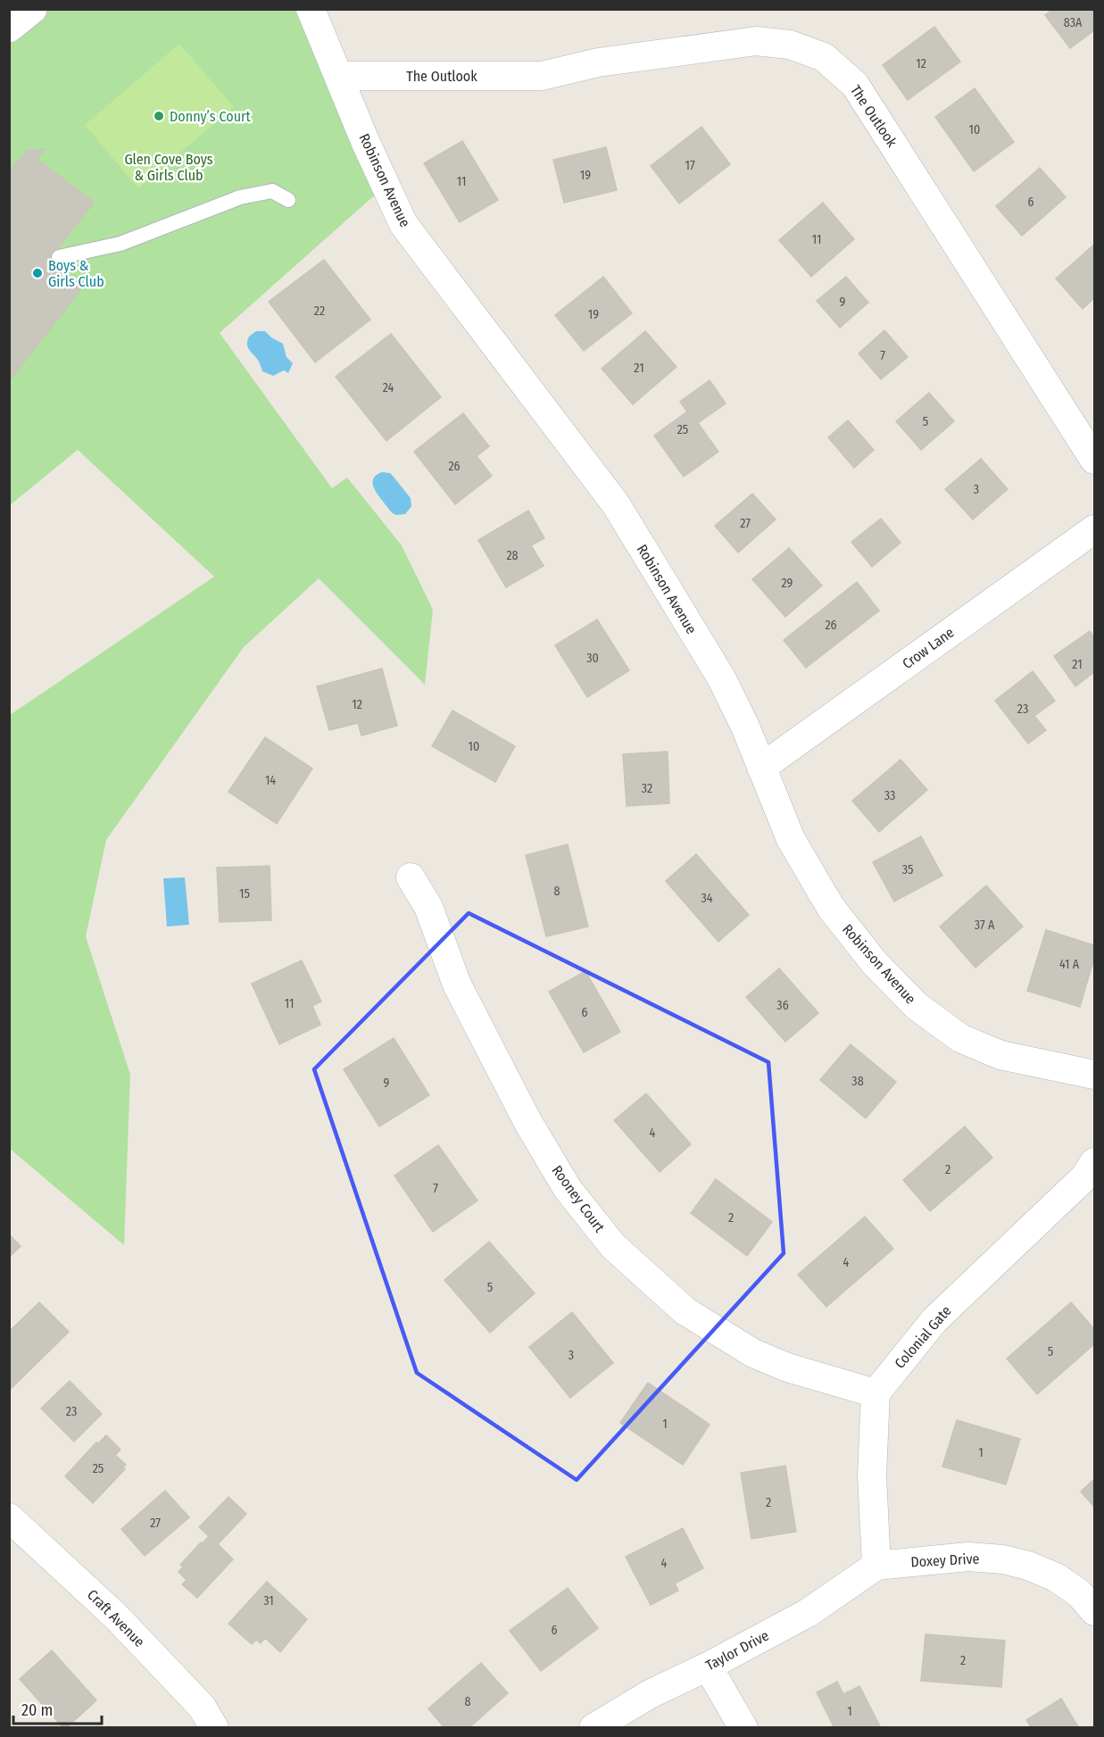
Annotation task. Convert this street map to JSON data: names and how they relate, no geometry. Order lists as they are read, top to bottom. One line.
{"streets":{"street":["The Outlook","Robinson Avenue","Crow Lane","Rooney Court","Colonial Gate","Doxey Drive","Craft Avenue","Taylor Drive"]},"crossings":[["The Outlook","Robinson Avenue"],["Robinson Avenue","Crow Lane"],["Rooney Court","Colonial Gate"],["Doxey Drive","Taylor Drive"]],"parks":["Glen Cove Boys & Girls Club"],"places":["Donny’s Court","Boys & Girls Club"],"house_numbers":["83A","12","10","17","19","11","6","11","9","22","19","7","21","24","5","25","26","3","27","28","29","26","30","21","12","23","10","14","32","33","35","8","15","34","37 A","41 A","11","36","6","38","9","4","2","7","2","4","5","5","3","23","1","1","25","2","27","4","31","6","2","8","1"],"scale_bar":"20 m"}
